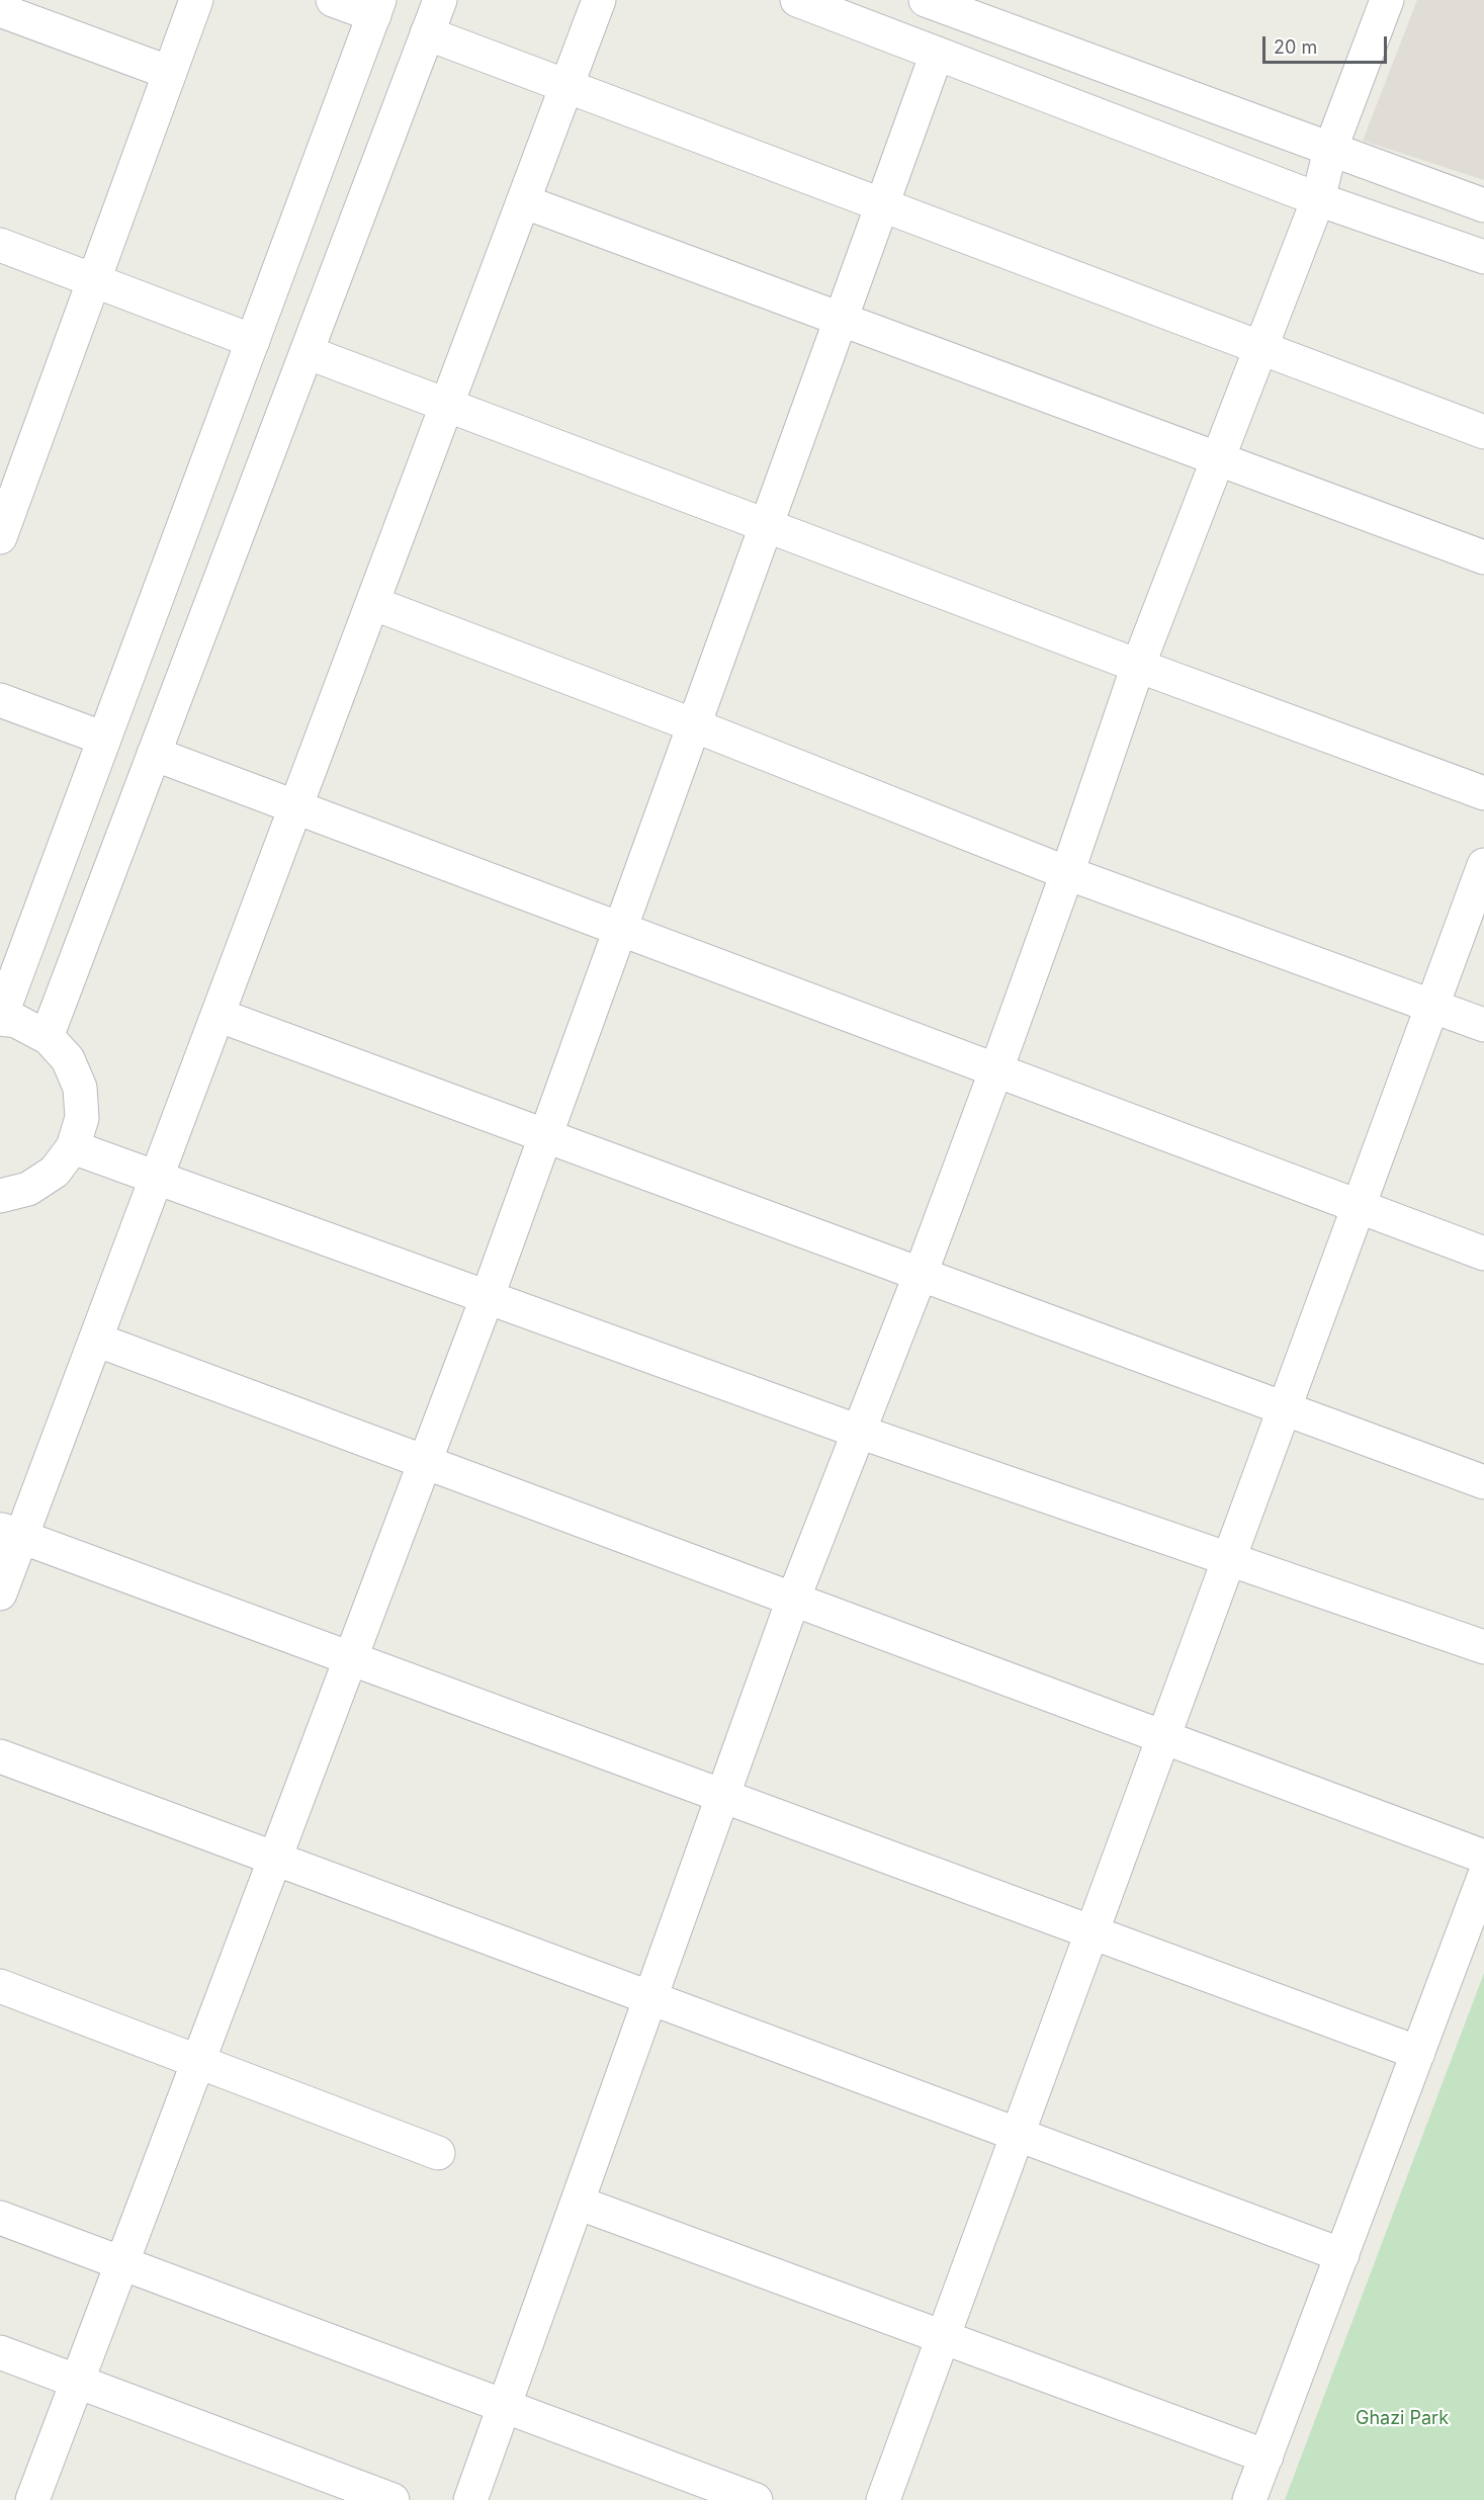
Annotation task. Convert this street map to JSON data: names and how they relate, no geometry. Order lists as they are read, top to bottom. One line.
{"parks":["Ghazi Park"],"scale_bar":"20 m"}
